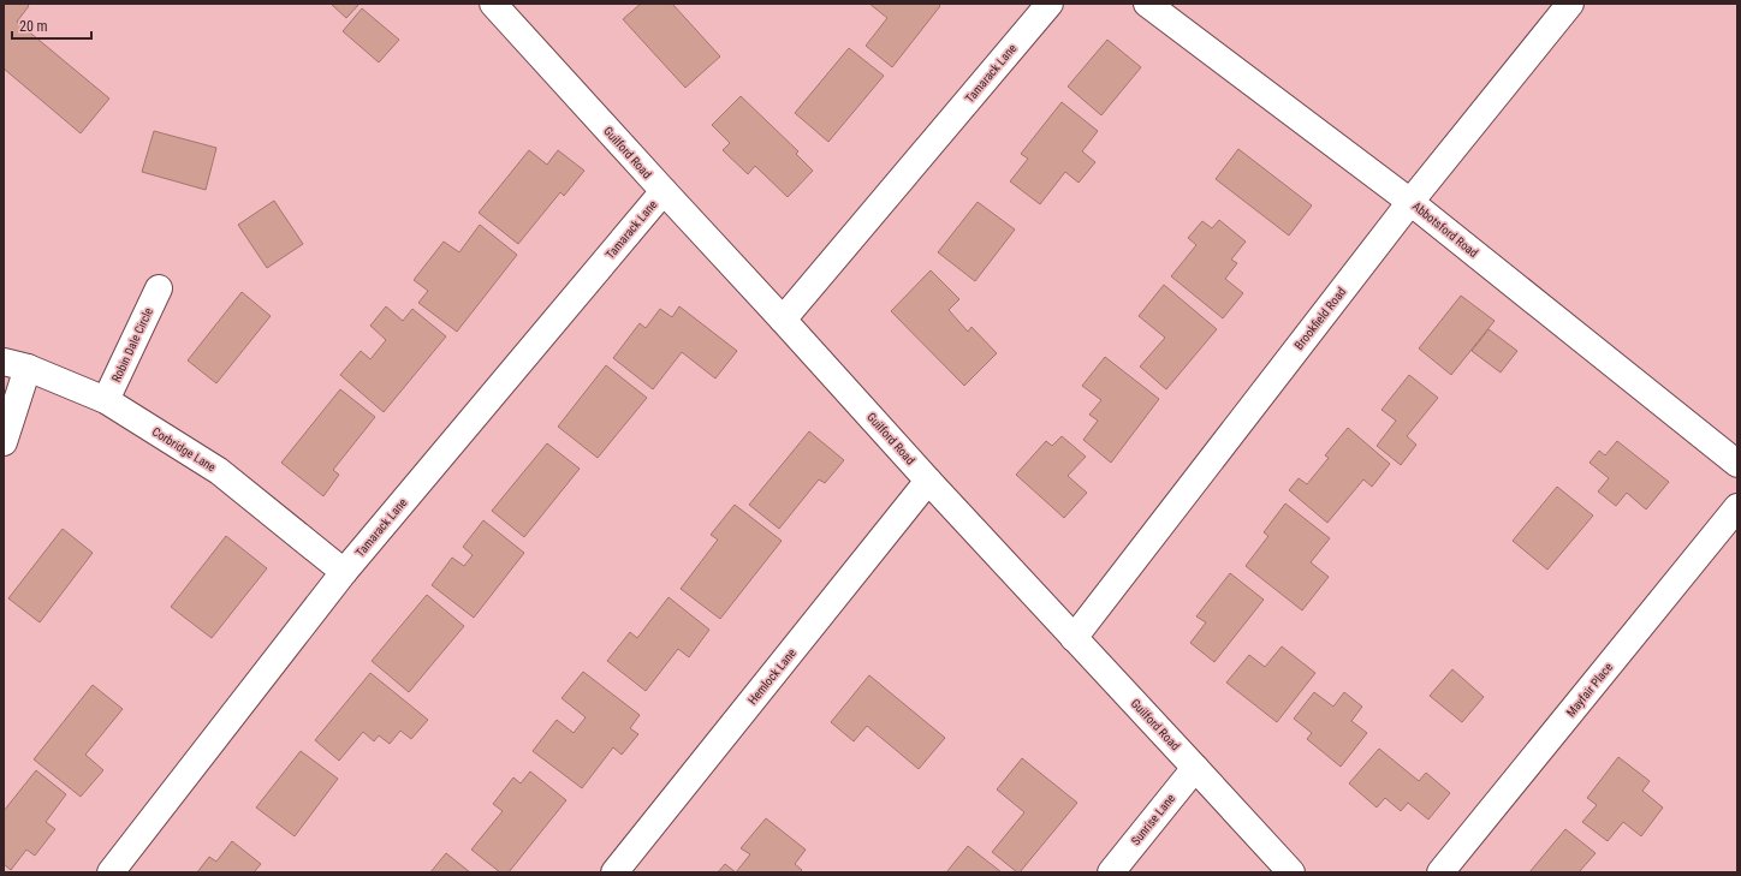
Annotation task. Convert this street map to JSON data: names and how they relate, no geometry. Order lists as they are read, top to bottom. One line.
{"streets":{"street":["Tamarack Lane","Guilford Road","Abbotsford Road","Brookfield Road","Robin Dale Circle","Corbridge Lane","Hemlock Lane","Mayfair Place","Sunrise Lane"]},"crossings":[["Tamarack Lane","Guilford Road"],["Tamarack Lane","Corbridge Lane"],["Guilford Road","Brookfield Road"],["Guilford Road","Hemlock Lane"],["Guilford Road","Sunrise Lane"],["Abbotsford Road","Brookfield Road"],["Robin Dale Circle","Corbridge Lane"]],"scale_bar":"20 m"}
